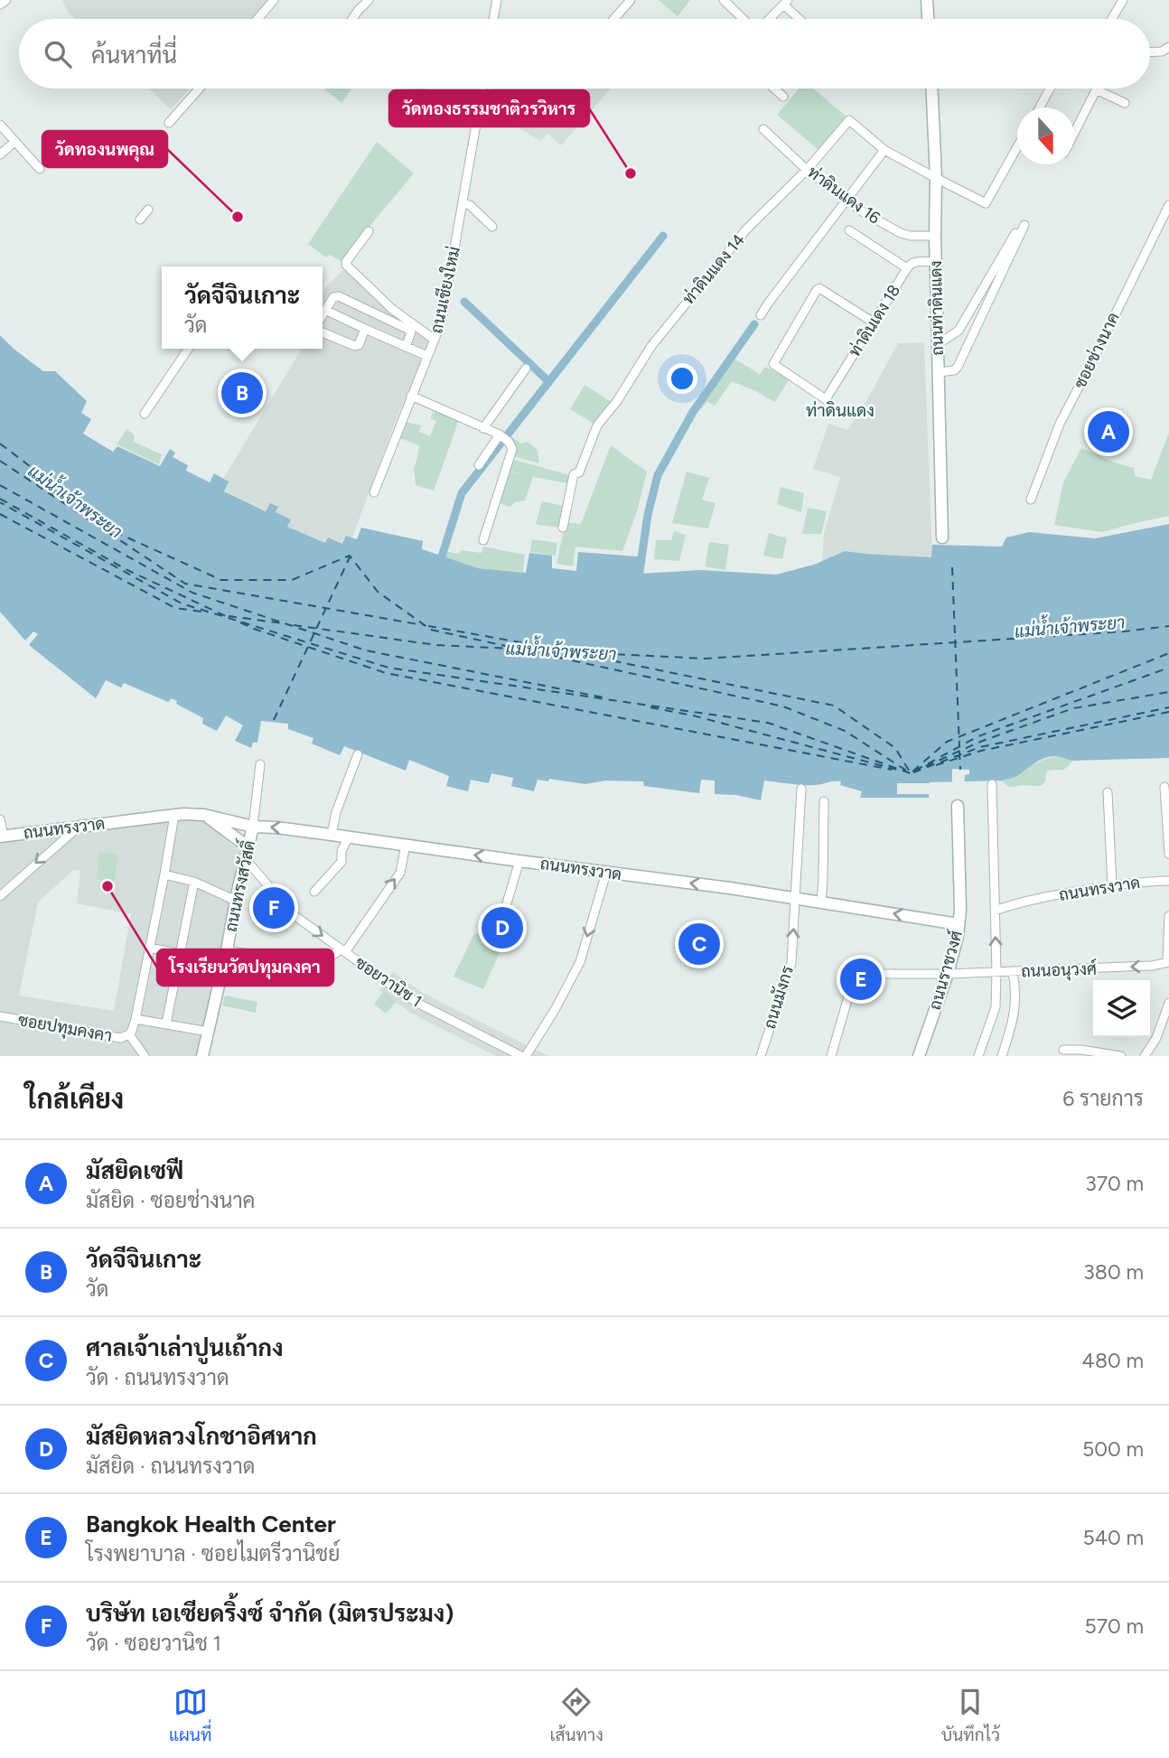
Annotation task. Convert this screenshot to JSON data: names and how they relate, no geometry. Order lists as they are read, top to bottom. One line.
{"streets":{"street":["ท่าดินแดง 16","ท่าดินแดง 14","ถนนเชียงใหม่","ถนนท่าดินแดง","ท่าดินเดง 18","ซอยช่างนาค","ถนนทรงวาด","ถนนทรงสวัสดิ์","ถนนราชวงศ์","ถนนอนุวงศ์","ซอยวานิช 1","ถนนมังกร","ซอยปทุมคงคา"]},"crossings":[["ท่าดินแดง 16","ท่าดินแดง 14"],["ท่าดินแดง 16","ถนนท่าดินแดง"],["ท่าดินแดง 14","ถนนท่าดินแดง"],["ถนนท่าดินแดง","ท่าดินเดง 18"],["ถนนทรงวาด","ถนนทรงสวัสดิ์"],["ถนนทรงวาด","ถนนราชวงศ์"],["ถนนทรงวาด","ถนนมังกร"],["ถนนทรงสวัสดิ์","ซอยวานิช 1"],["ถนนราชวงศ์","ถนนอนุวงศ์"]],"one_way":["ถนนทรงวาด","ถนนอนุวงศ์","ซอยวานิช 1","ถนนมังกร"],"districts":["ท่าดินแดง"],"water":["แม่น้ำเจ้าพระยา"],"places":["วัดทองธรรมชาติวรวิหาร","วัดทองนพคุณ","โรงเรียนวัดปทุมคงคา"],"north":"bottom","page":{"search":"ค้นหาที่นี่","popup":["วัดจีจินเกาะ","วัด"],"pins":["B","A","F","D","C","E"],"heading":["ใกล้เคียง","6 รายการ"],"list":[{"mark":"A","name":"มัสยิดเซฟี","note":"มัสยิด · ซอยช่างนาค","value":"370 m"},{"mark":"B","name":"วัดจีจินเกาะ","note":"วัด","value":"380 m"},{"mark":"C","name":"ศาลเจ้าเล่าปูนเถ้ากง","note":"วัด · ถนนทรงวาด","value":"480 m"},{"mark":"D","name":"มัสยิดหลวงโกชาอิศหาก","note":"มัสยิด · ถนนทรงวาด","value":"500 m"},{"mark":"E","name":"Bangkok Health Center","note":"โรงพยาบาล · ซอยไมตรีวานิชย์","value":"540 m"},{"mark":"F","name":"บริษัท เอเซียดริ้งซ์ จำกัด (มิตรประมง)","note":"วัด · ซอยวานิช 1","value":"570 m"}],"nav":["แผนที่","เส้นทาง","บันทึกไว้"]}}
